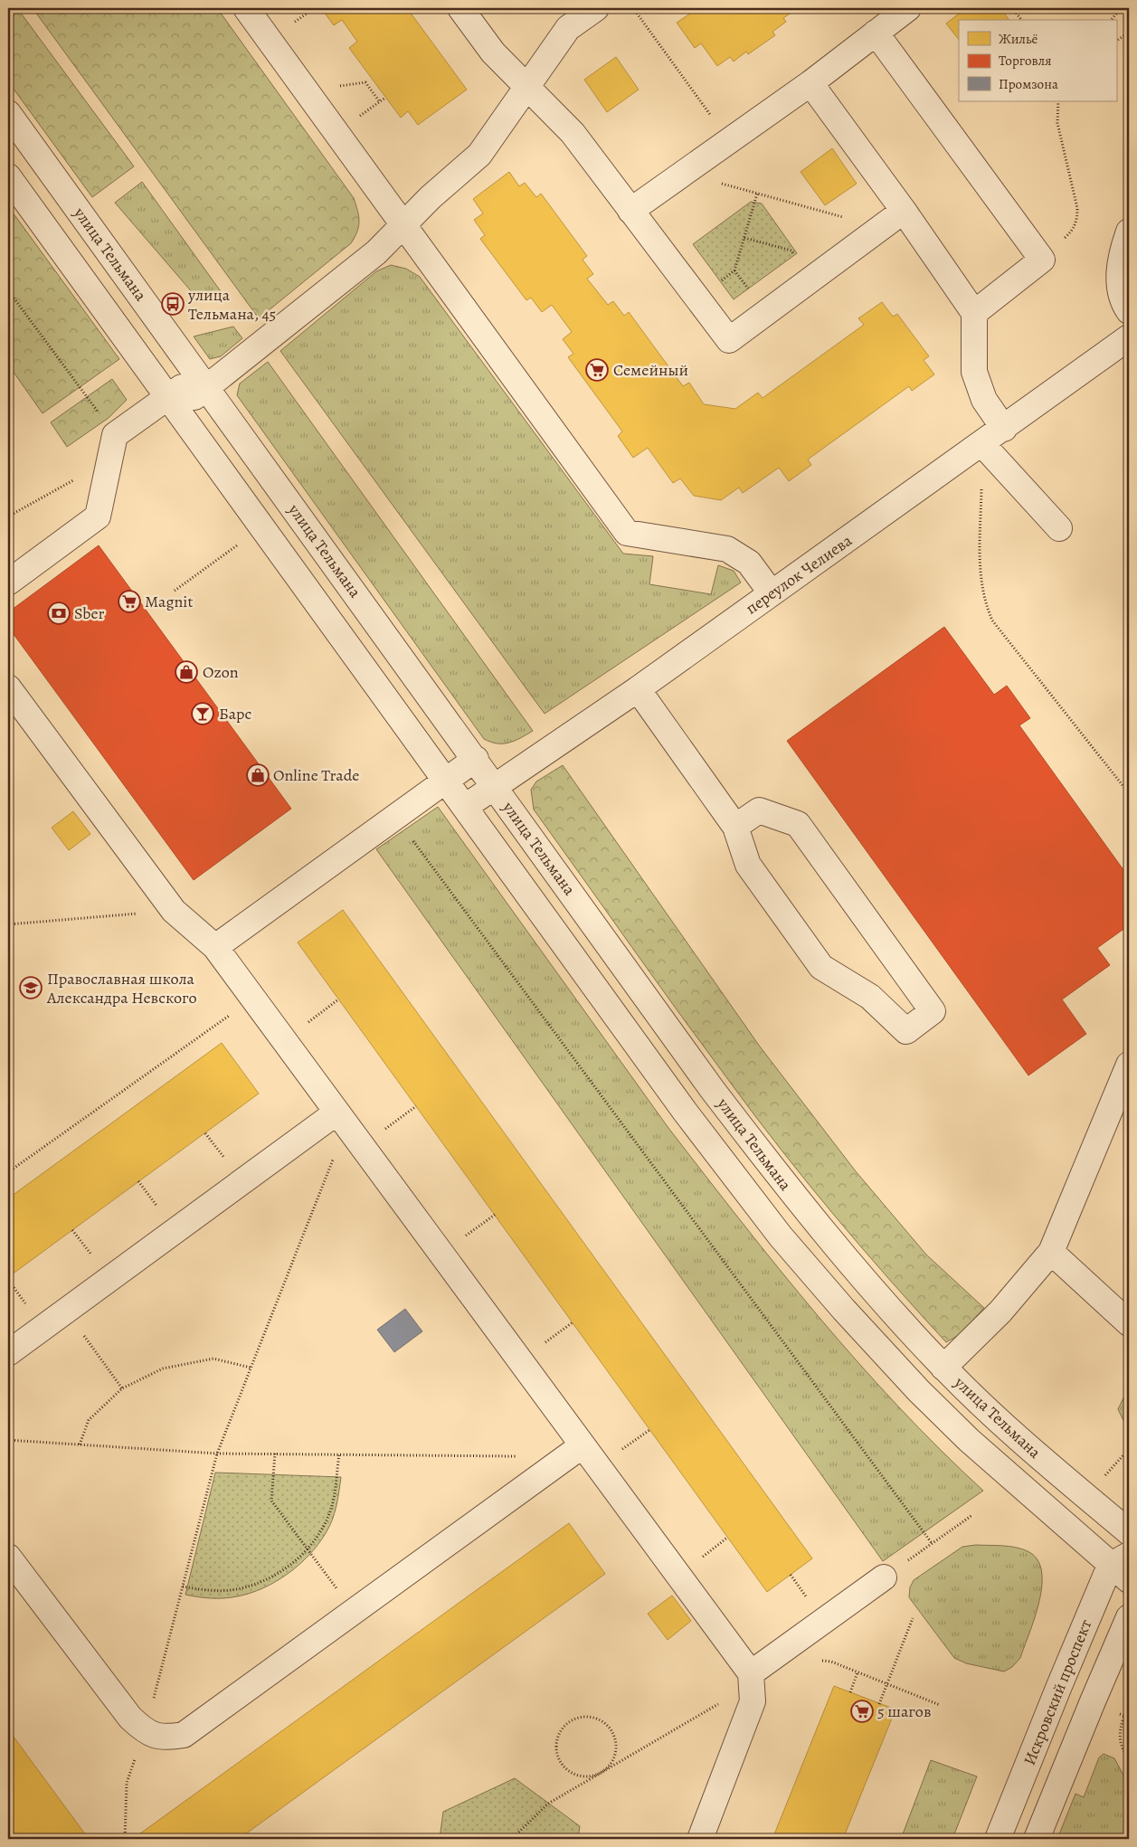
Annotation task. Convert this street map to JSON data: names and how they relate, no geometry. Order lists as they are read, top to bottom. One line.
{"streets":{"street":["улица Тельмана","переулок Челиева","Искровский проспект"]},"crossings":[["улица Тельмана","переулок Челиева"]],"places":{"bus stop":["улица Тельмана, 45"],"supermarket":["Семейный","Magnit","5 шагов"],"bank":["Sber"],"shop":["Ozon","Online Trade"],"bar":["Барс"],"school or university":["Православная школа Александра Невского"]},"legend":["Жильё","Торговля","Промзона"]}
